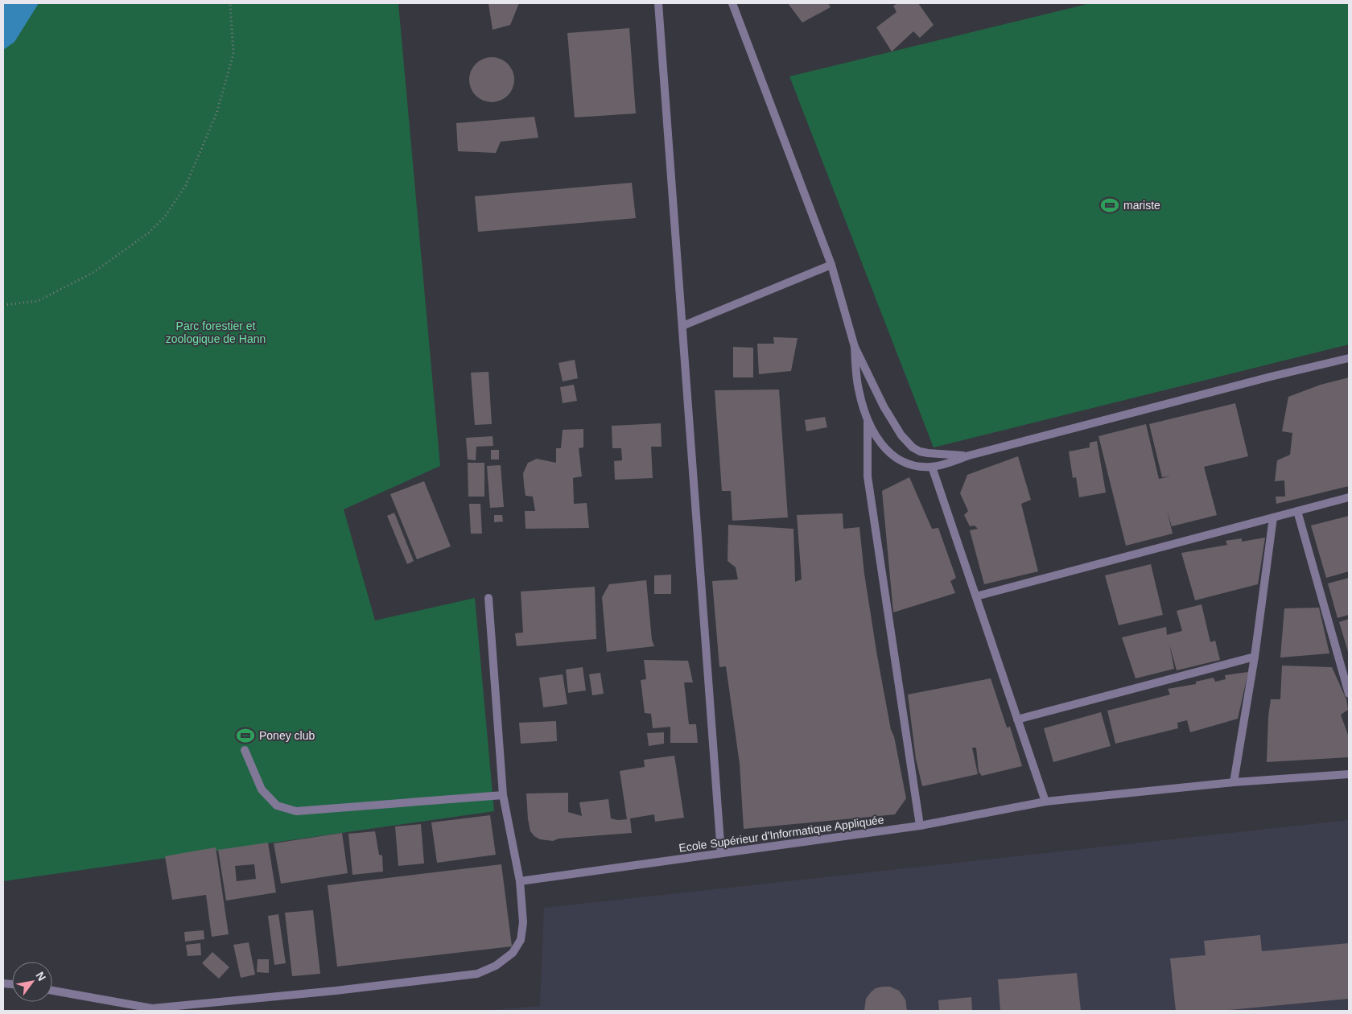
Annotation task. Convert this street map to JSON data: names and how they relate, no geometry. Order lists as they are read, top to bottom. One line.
{"streets":{"street":["Ecole Supérieur d'Informatique Appliquée"]},"parks":["Parc forestier et zoologique de Hann"],"places":{"sports":["mariste","Poney club"]},"north":"top right"}
